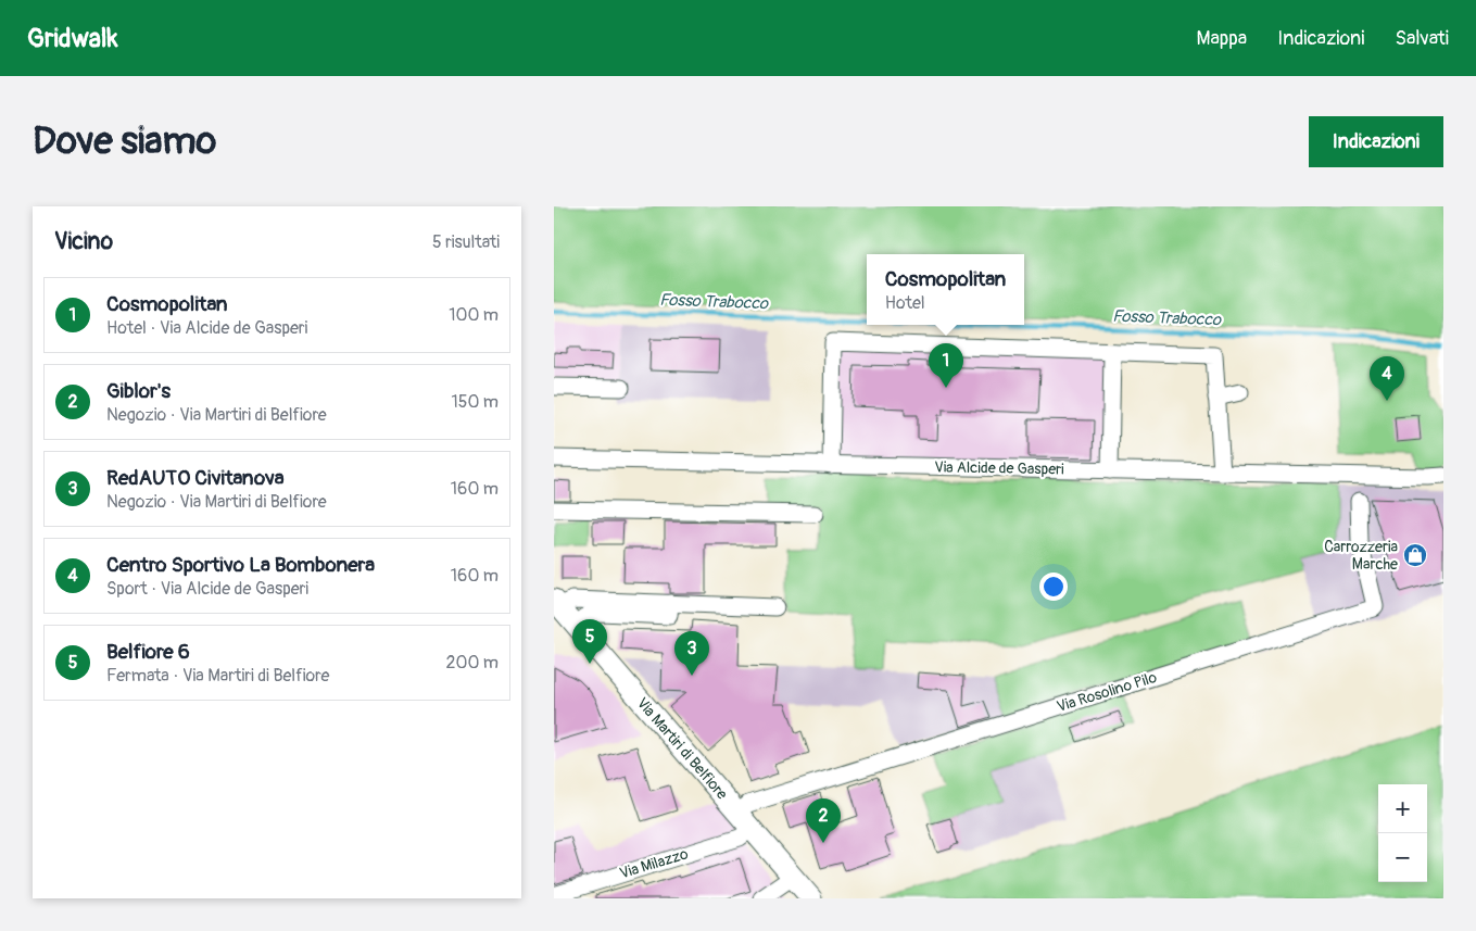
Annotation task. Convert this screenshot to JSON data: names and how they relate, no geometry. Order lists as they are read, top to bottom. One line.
{"streets":{"main road":["Via Martiri di Belfiore"],"street":["Via Alcide de Gasperi","Via Rosolino Pilo","Via Milazzo"]},"crossings":[["Via Rosolino Pilo","Via Martiri di Belfiore"],["Via Martiri di Belfiore","Via Milazzo"]],"water":["Fosso Trabocco"],"places":{"shop":["Carrozzeria Marche"]},"page":{"header":"Gridwalk","nav":["Mappa","Indicazioni","Salvati"],"buttons":"Indicazioni","title":"Dove siamo","heading":["Vicino","5 risultati"],"popup":["Cosmopolitan","Hotel"],"list":[{"mark":"1","name":"Cosmopolitan","note":"Hotel · Via Alcide de Gasperi","value":"100 m"},{"mark":"2","name":"Giblor's","note":"Negozio · Via Martiri di Belfiore","value":"150 m"},{"mark":"3","name":"RedAUTO Civitanova","note":"Negozio · Via Martiri di Belfiore","value":"160 m"},{"mark":"4","name":"Centro Sportivo La Bombonera","note":"Sport · Via Alcide de Gasperi","value":"160 m"},{"mark":"5","name":"Belfiore 6","note":"Fermata · Via Martiri di Belfiore","value":"200 m"}],"pins":["1","4","5","3","2"],"map_buttons":["+","−"]}}
